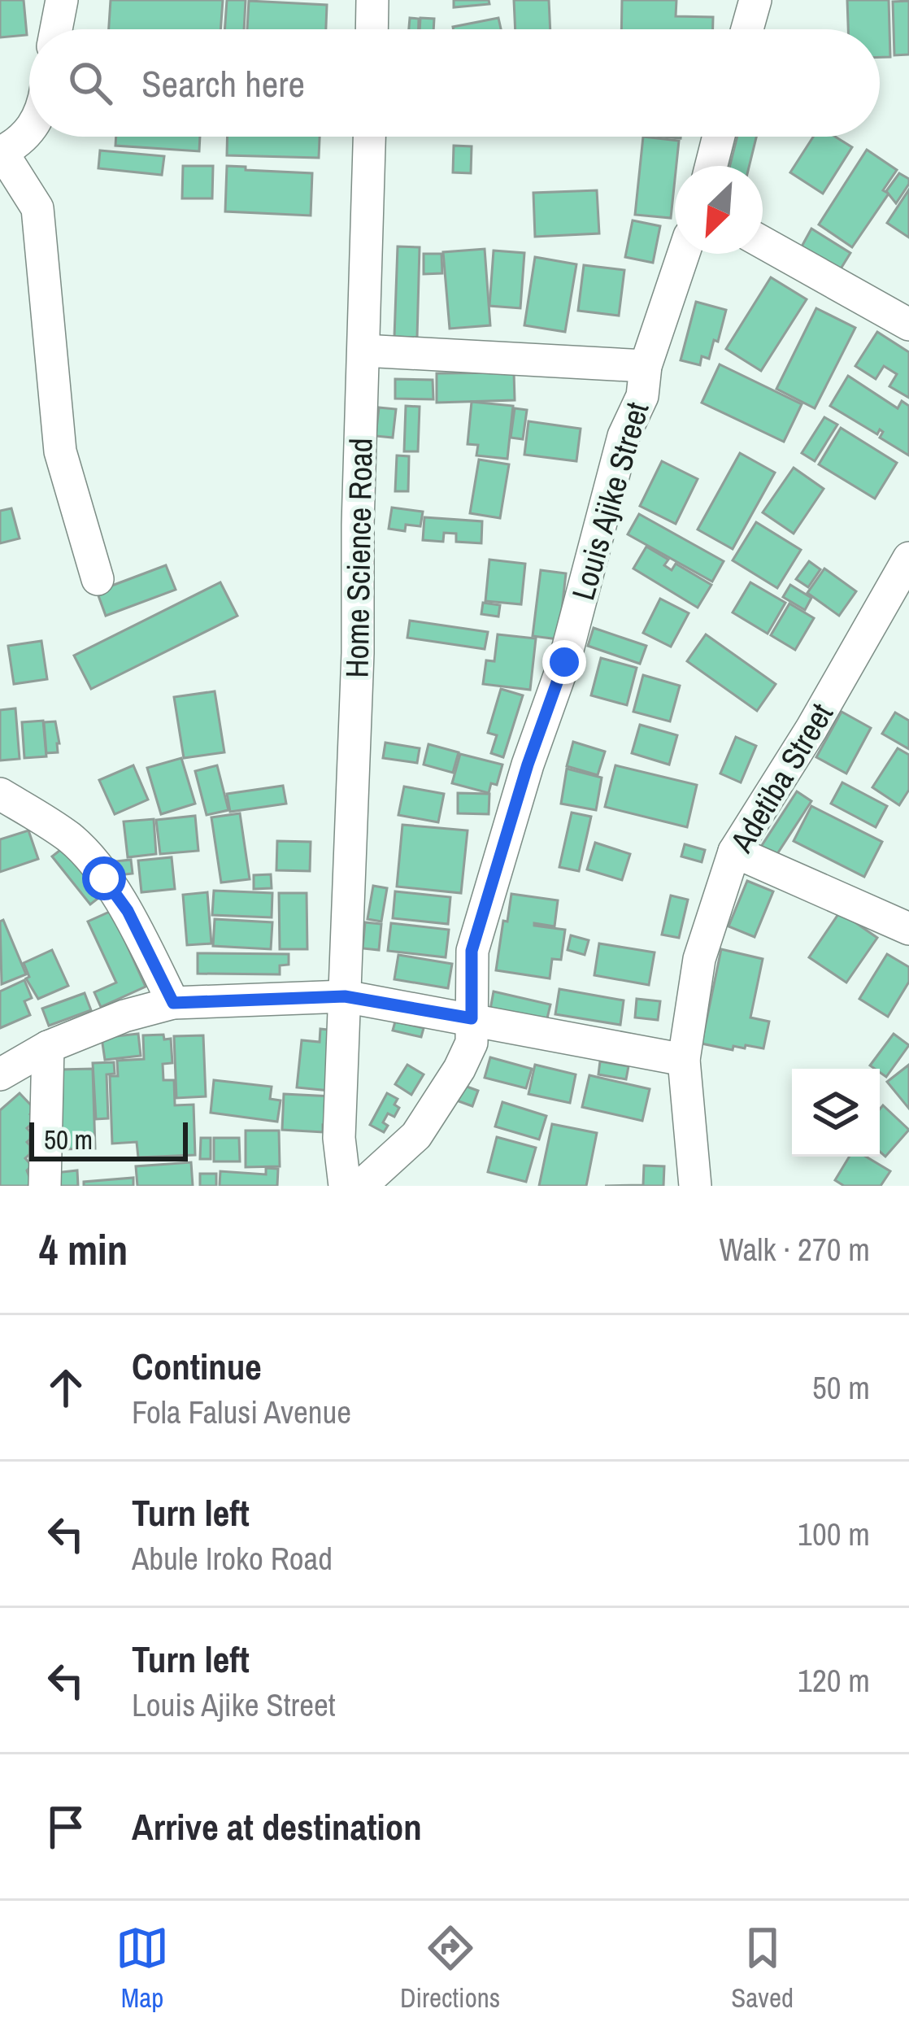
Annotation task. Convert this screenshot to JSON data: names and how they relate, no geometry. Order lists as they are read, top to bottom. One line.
{"streets":{"street":["Louis Ajike Street","Home Science Road","Adetiba Street"]},"scale_bar":"50 m","north":"bottom left","page":{"search":"Search here","scale":"50 m","heading":["4 min","Walk · 270 m"],"list":[["Continue","Fola Falusi Avenue","50 m"],["Turn left","Abule Iroko Road","100 m"],["Turn left","Louis Ajike Street","120 m"],"Arrive at destination"],"nav":["Map","Directions","Saved"]}}
